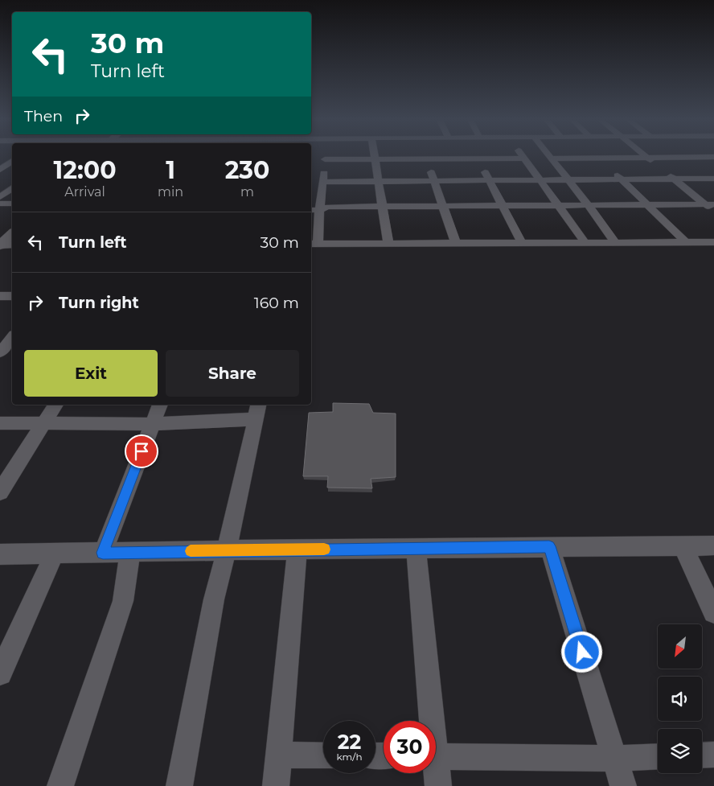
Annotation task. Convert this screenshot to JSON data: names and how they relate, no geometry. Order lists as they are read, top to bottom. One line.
{"north":"bottom left","page":{"turn":["30 m","Turn left"],"then":"Then","eta":["12:00","Arrival","1","min","230","m"],"list":[{"name":"Turn left","value":"30 m"},{"name":"Turn right","value":"160 m"}],"buttons":["Exit","Share"],"speed":"22 km/h","limit":"30"}}
